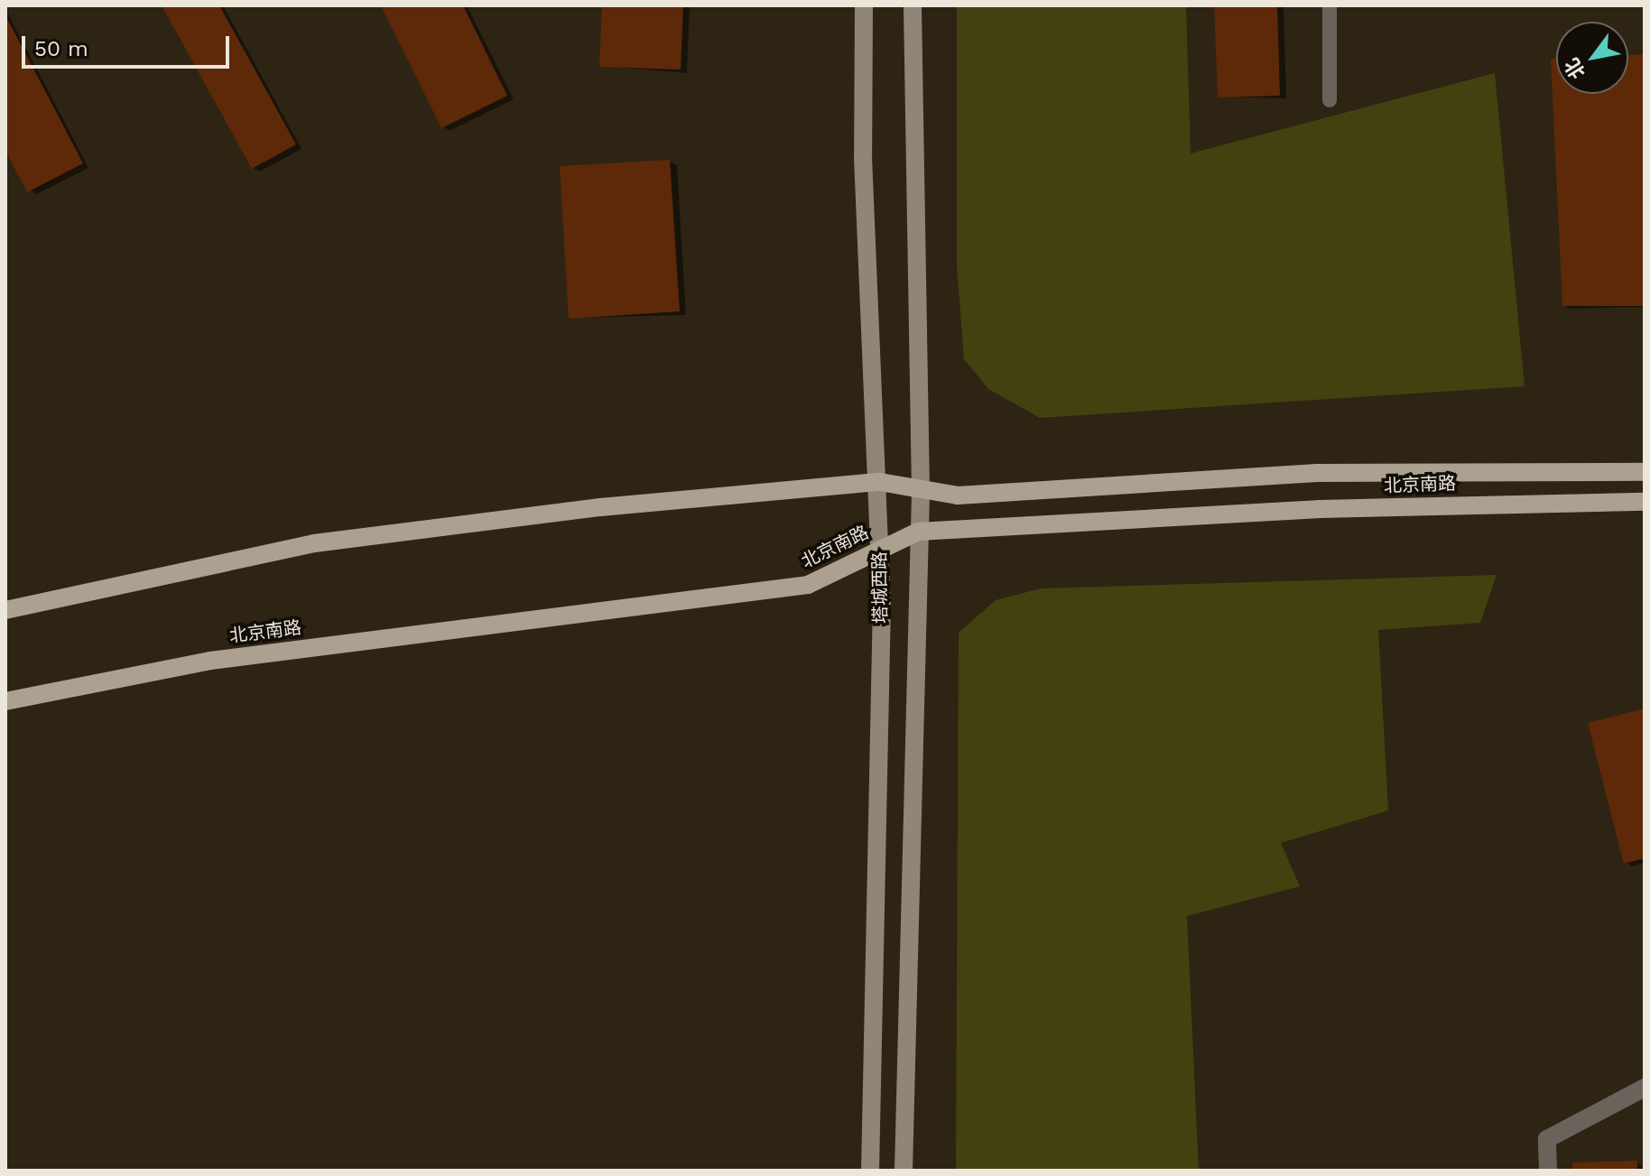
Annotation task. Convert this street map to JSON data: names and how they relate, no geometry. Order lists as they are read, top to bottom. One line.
{"streets":{"main road":["北京南路","塔城西路"]},"crossings":[["北京南路","塔城西路"]],"scale_bar":"50 m","north":"bottom left"}
